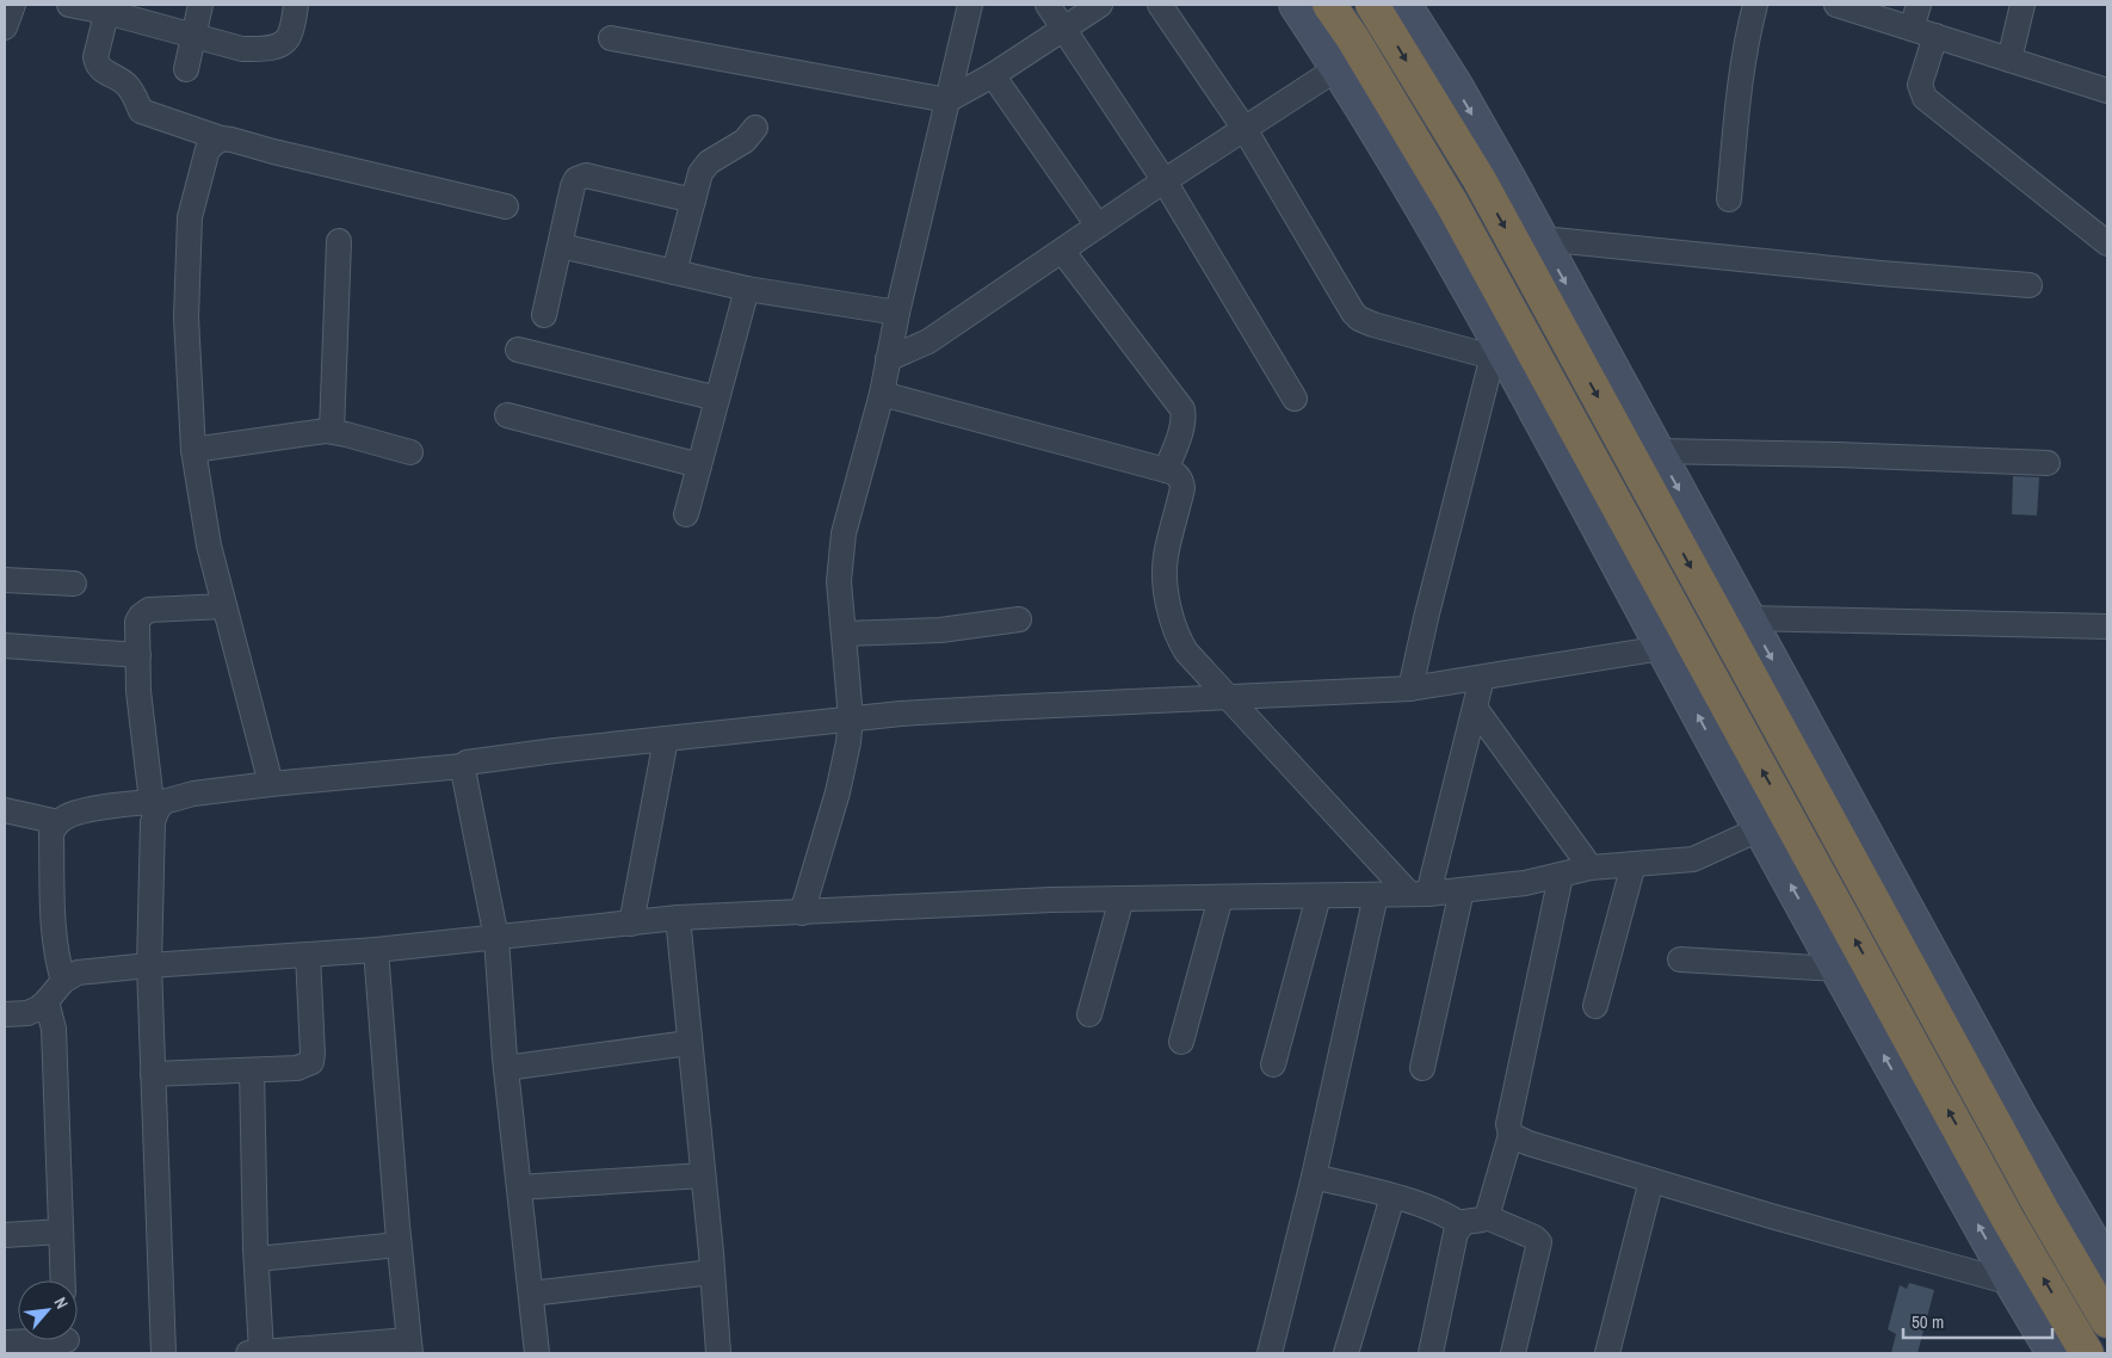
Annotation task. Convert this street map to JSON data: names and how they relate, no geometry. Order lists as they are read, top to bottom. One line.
{"scale_bar":"50 m","north":"top right"}
